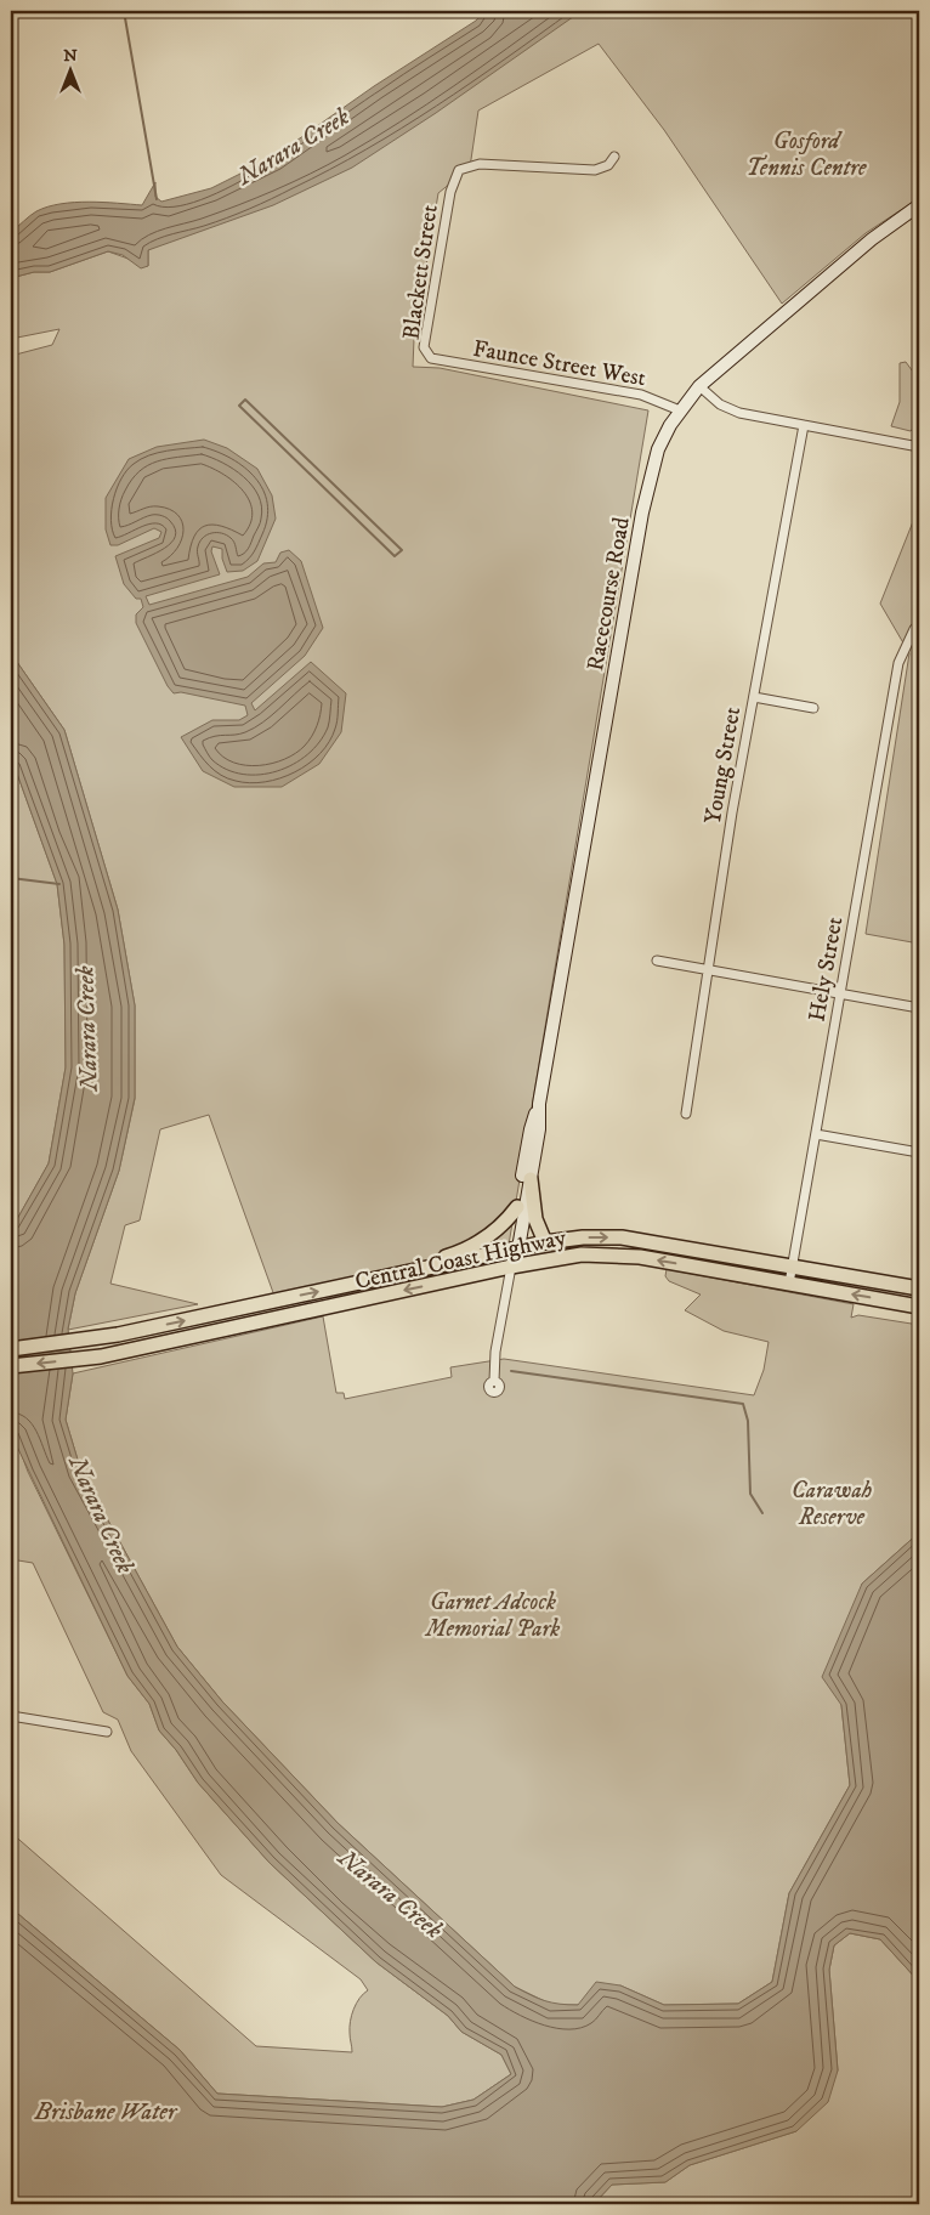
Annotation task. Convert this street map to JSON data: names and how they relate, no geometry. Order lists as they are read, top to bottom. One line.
{"streets":{"highway":["Central Coast Highway"],"main road":["Racecourse Road"],"street":["Blackett Street","Faunce Street West","Young Street","Hely Street"]},"crossings":[["Blackett Street","Faunce Street West"],["Faunce Street West","Racecourse Road"],["Racecourse Road","Central Coast Highway"],["Hely Street","Central Coast Highway"]],"water":["Narara Creek","Brisbane Water"],"parks":["Gosford Tennis Centre","Carawah Reserve","Garnet Adcock Memorial Park"],"north":"top"}
